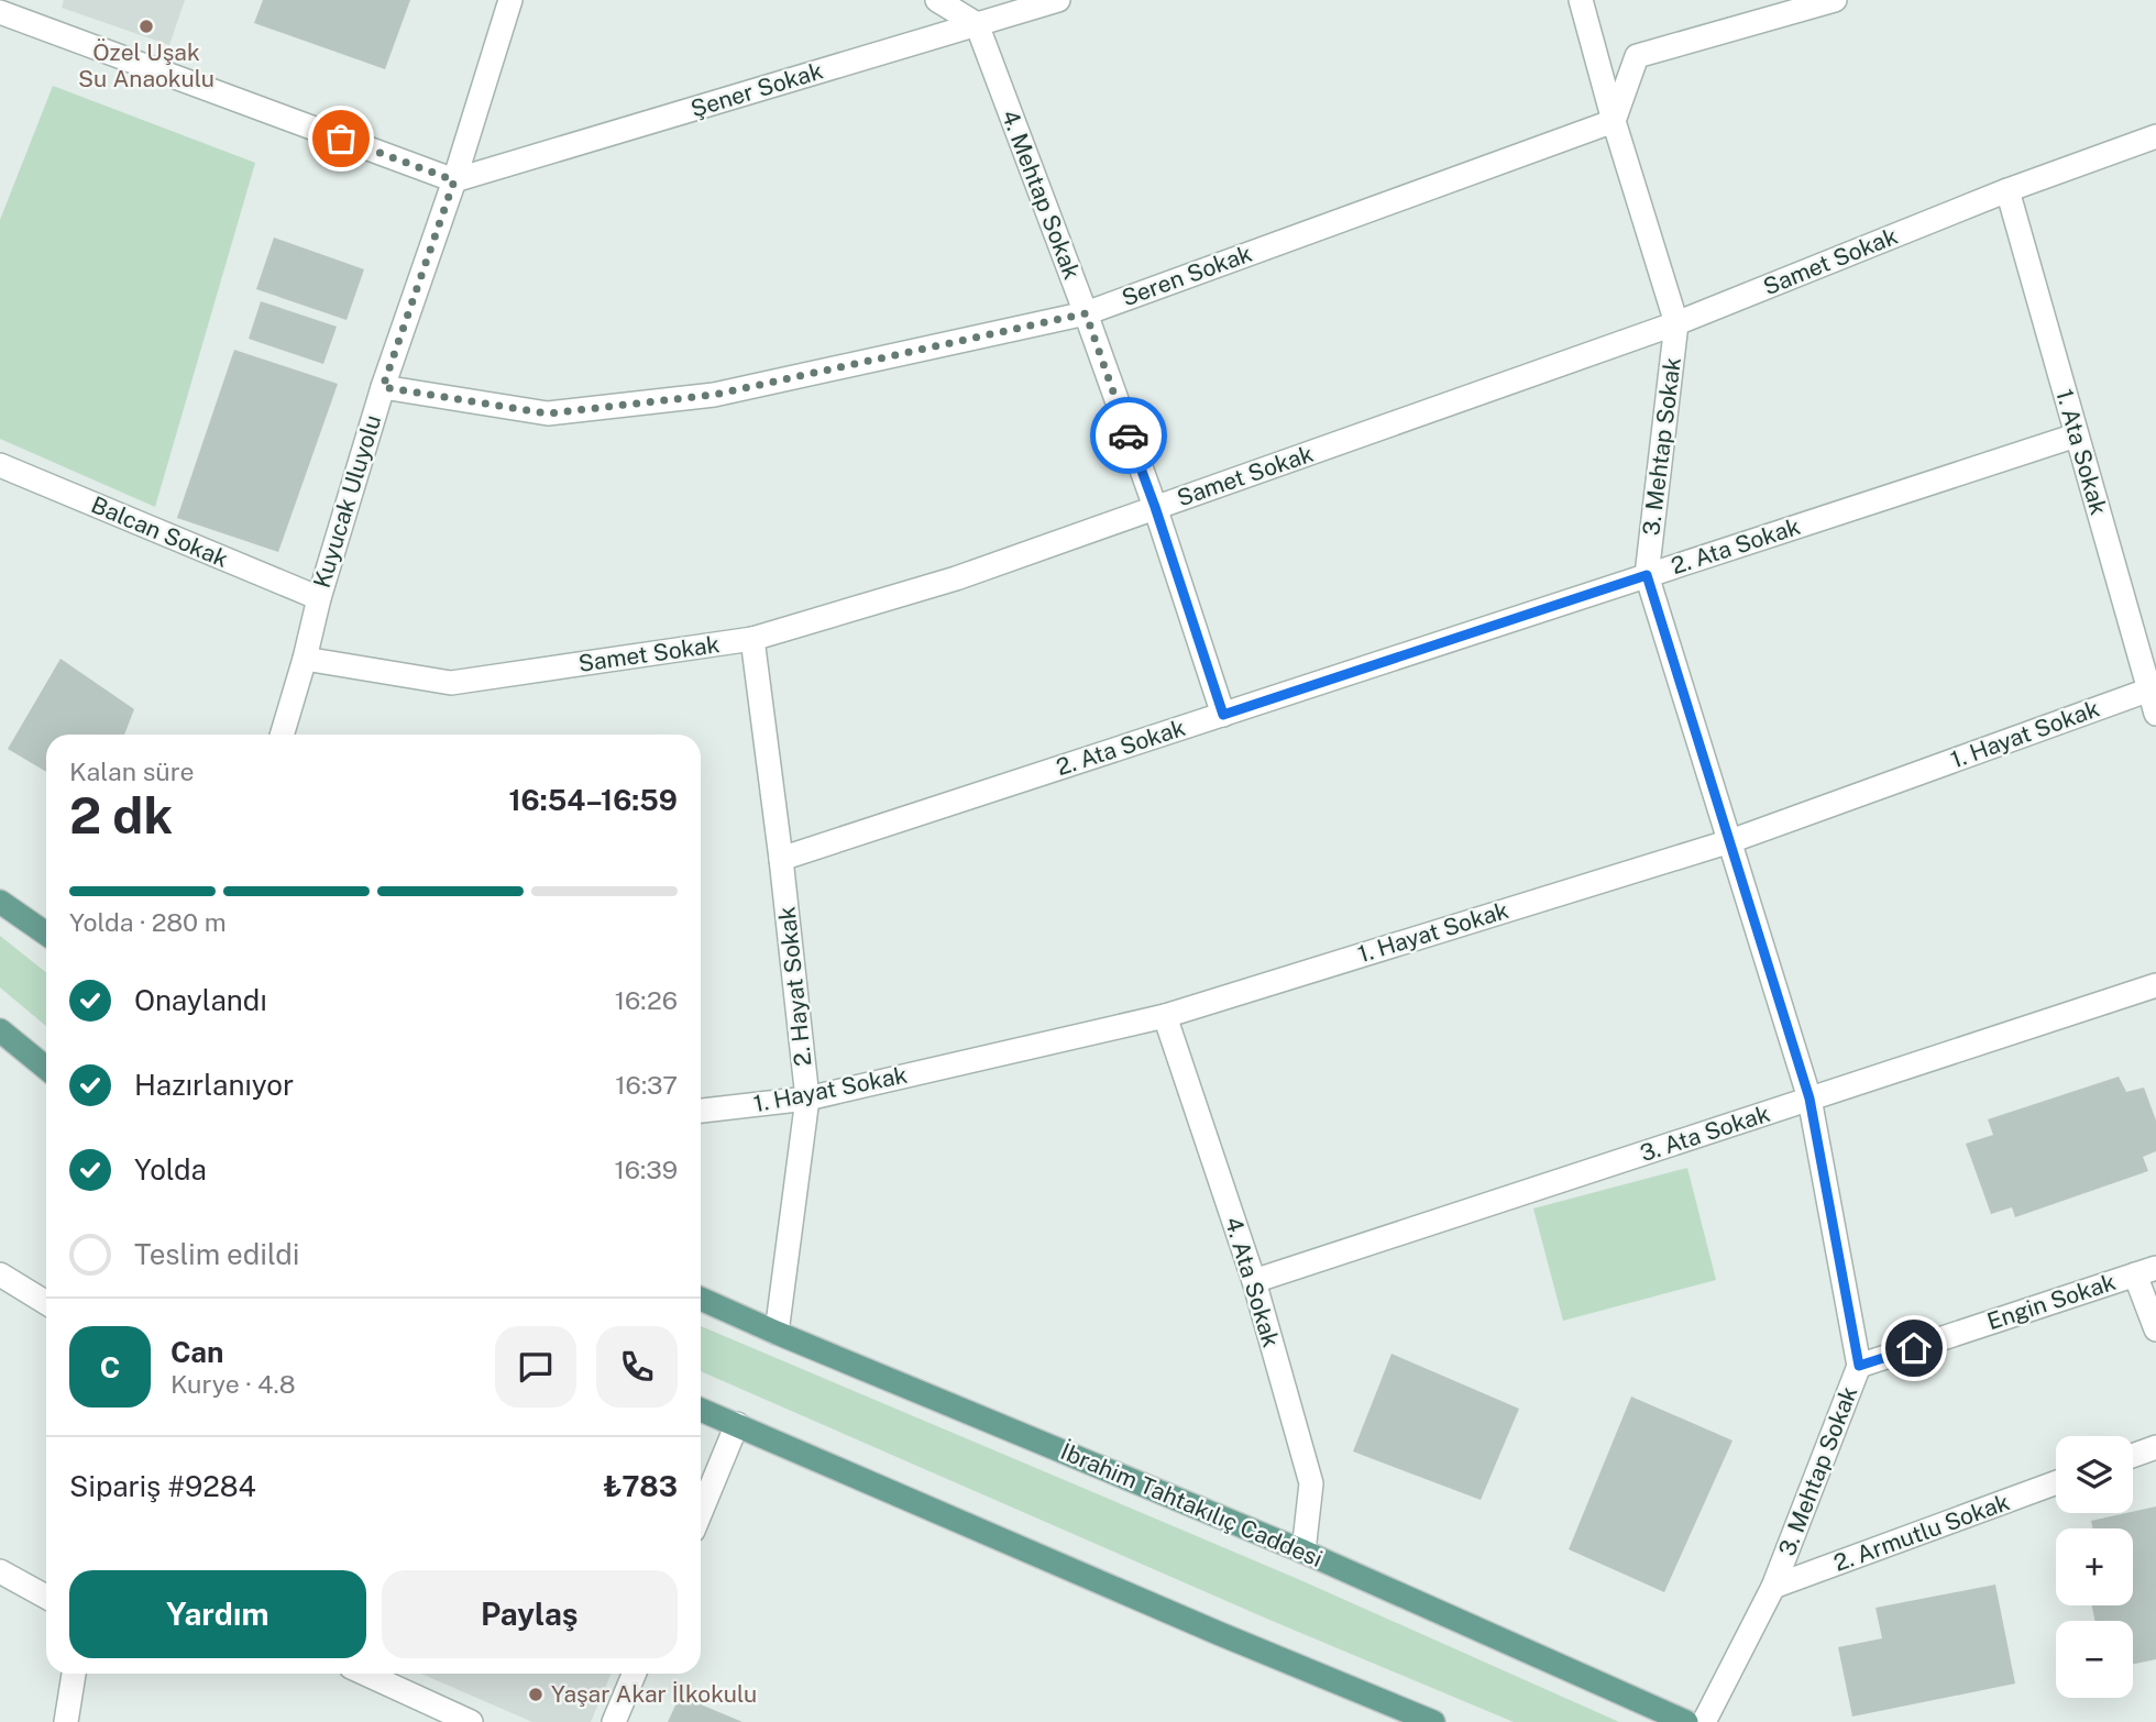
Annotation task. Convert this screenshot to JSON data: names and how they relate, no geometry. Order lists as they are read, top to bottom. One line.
{"streets":{"main road":["İbrahim Tahtakılıç Caddesi"],"street":["Şener Sokak","4. Mehtap Sokak","Samet Sokak","Seren Sokak","3. Mehtap Sokak","1. Ata Sokak","Kuyucak Uluyolu","Balcan Sokak","2. Ata Sokak","1. Hayat Sokak","2. Hayat Sokak","3. Ata Sokak","4. Ata Sokak","Engin Sokak","2. Armutlu Sokak"]},"crossings":[["Şener Sokak","4. Mehtap Sokak"],["Şener Sokak","Kuyucak Uluyolu"],["4. Mehtap Sokak","Samet Sokak"],["4. Mehtap Sokak","Seren Sokak"],["4. Mehtap Sokak","2. Ata Sokak"],["Samet Sokak","3. Mehtap Sokak"],["Samet Sokak","1. Ata Sokak"],["Samet Sokak","Kuyucak Uluyolu"],["Samet Sokak","2. Hayat Sokak"],["Seren Sokak","3. Mehtap Sokak"],["Seren Sokak","Kuyucak Uluyolu"],["3. Mehtap Sokak","2. Ata Sokak"],["3. Mehtap Sokak","1. Hayat Sokak"],["3. Mehtap Sokak","3. Ata Sokak"],["3. Mehtap Sokak","Engin Sokak"],["3. Mehtap Sokak","2. Armutlu Sokak"],["1. Ata Sokak","2. Ata Sokak"],["1. Ata Sokak","1. Hayat Sokak"],["Kuyucak Uluyolu","Balcan Sokak"],["2. Ata Sokak","2. Hayat Sokak"],["1. Hayat Sokak","2. Hayat Sokak"],["1. Hayat Sokak","4. Ata Sokak"],["2. Hayat Sokak","İbrahim Tahtakılıç Caddesi"],["3. Ata Sokak","4. Ata Sokak"],["4. Ata Sokak","İbrahim Tahtakılıç Caddesi"]],"places":["Özel Uşak Su Anaokulu","Yaşar Akar İlkokulu"],"page":{"heading":["2 dk","Kalan süre","16:54–16:59"],"panel":["Can","Kurye · 4.8","Sipariş #9284","₺783"],"bar":"Yolda · 280 m","list":[["Onaylandı","16:26"],["Hazırlanıyor","16:37"],["Yolda","16:39"],"Teslim edildi"],"round":"C","map_buttons":["+","−"],"buttons":["Yardım","Paylaş"]}}
